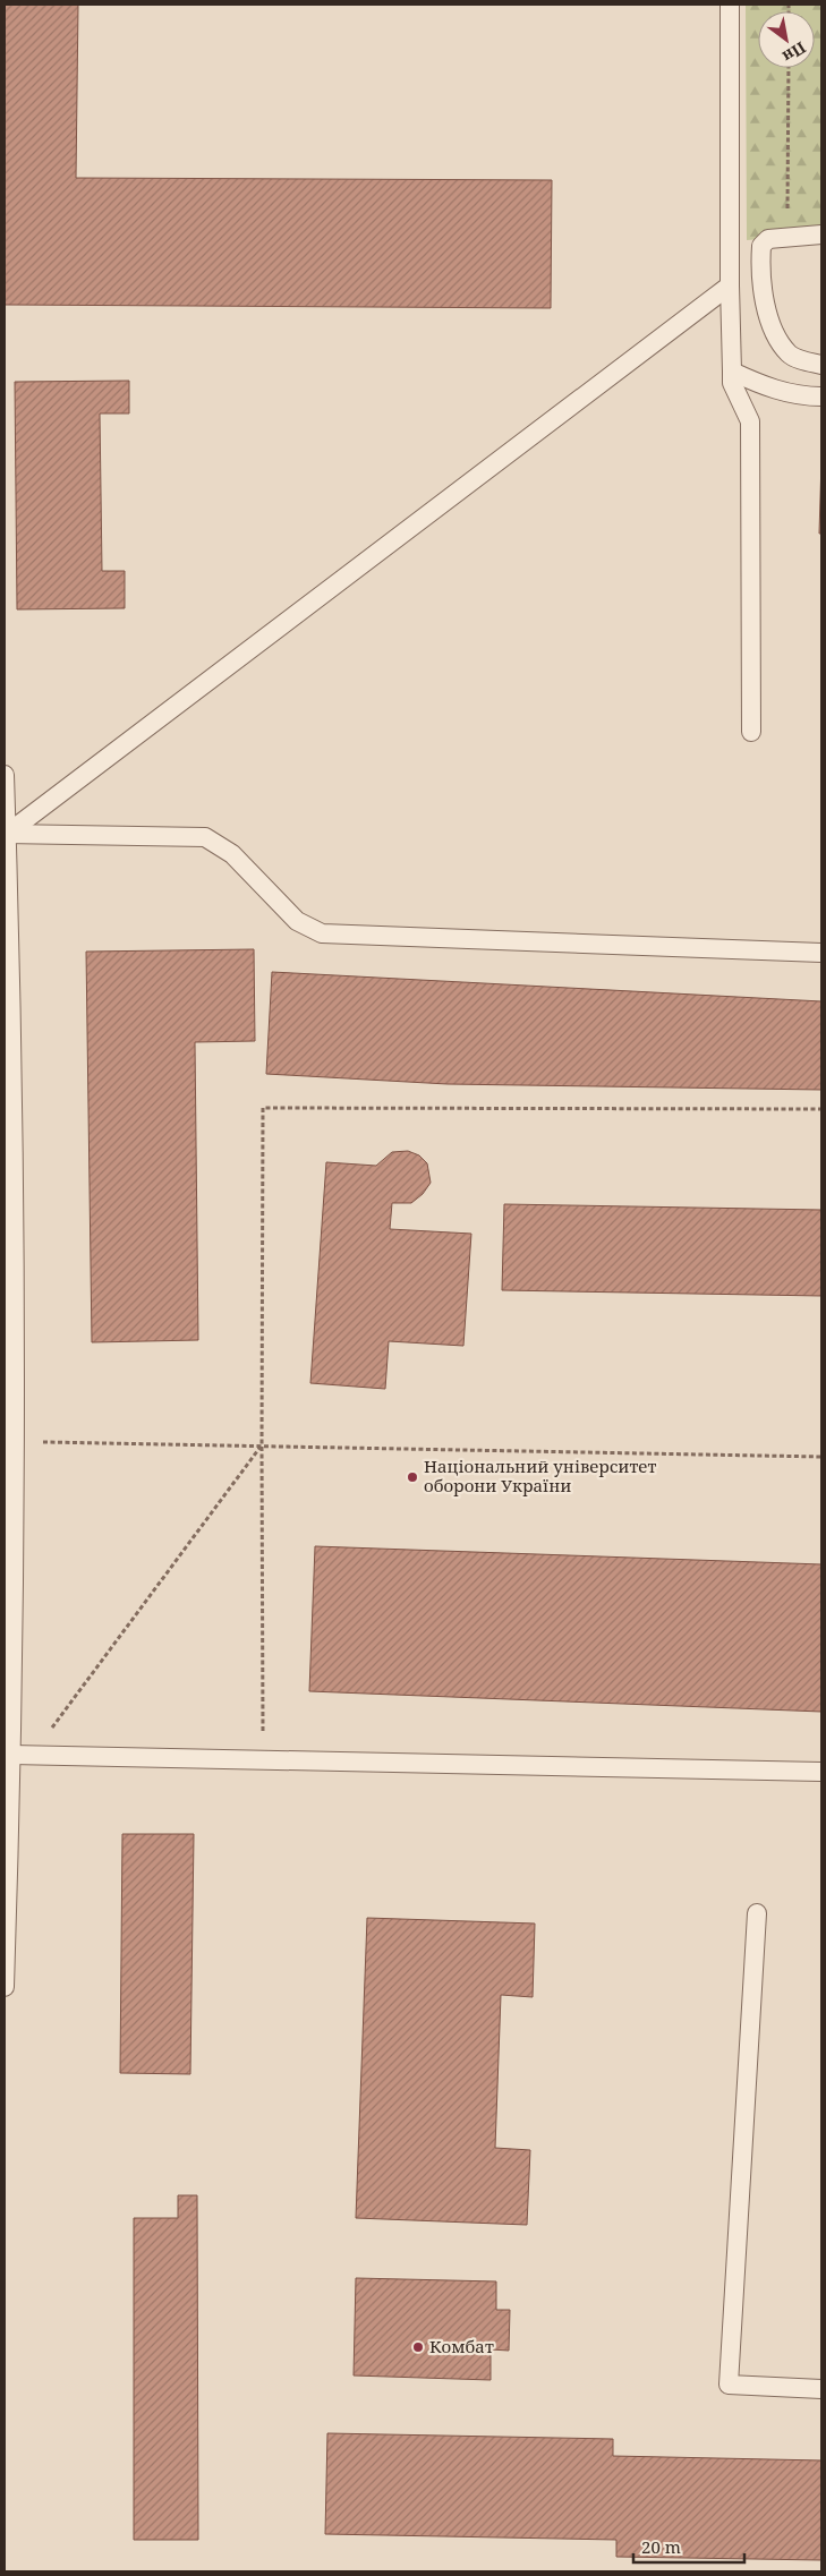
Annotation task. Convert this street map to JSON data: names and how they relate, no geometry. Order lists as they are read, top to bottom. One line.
{"places":["Національний університет оборони України","Комбат"],"scale_bar":"20 m","north":"bottom right"}
